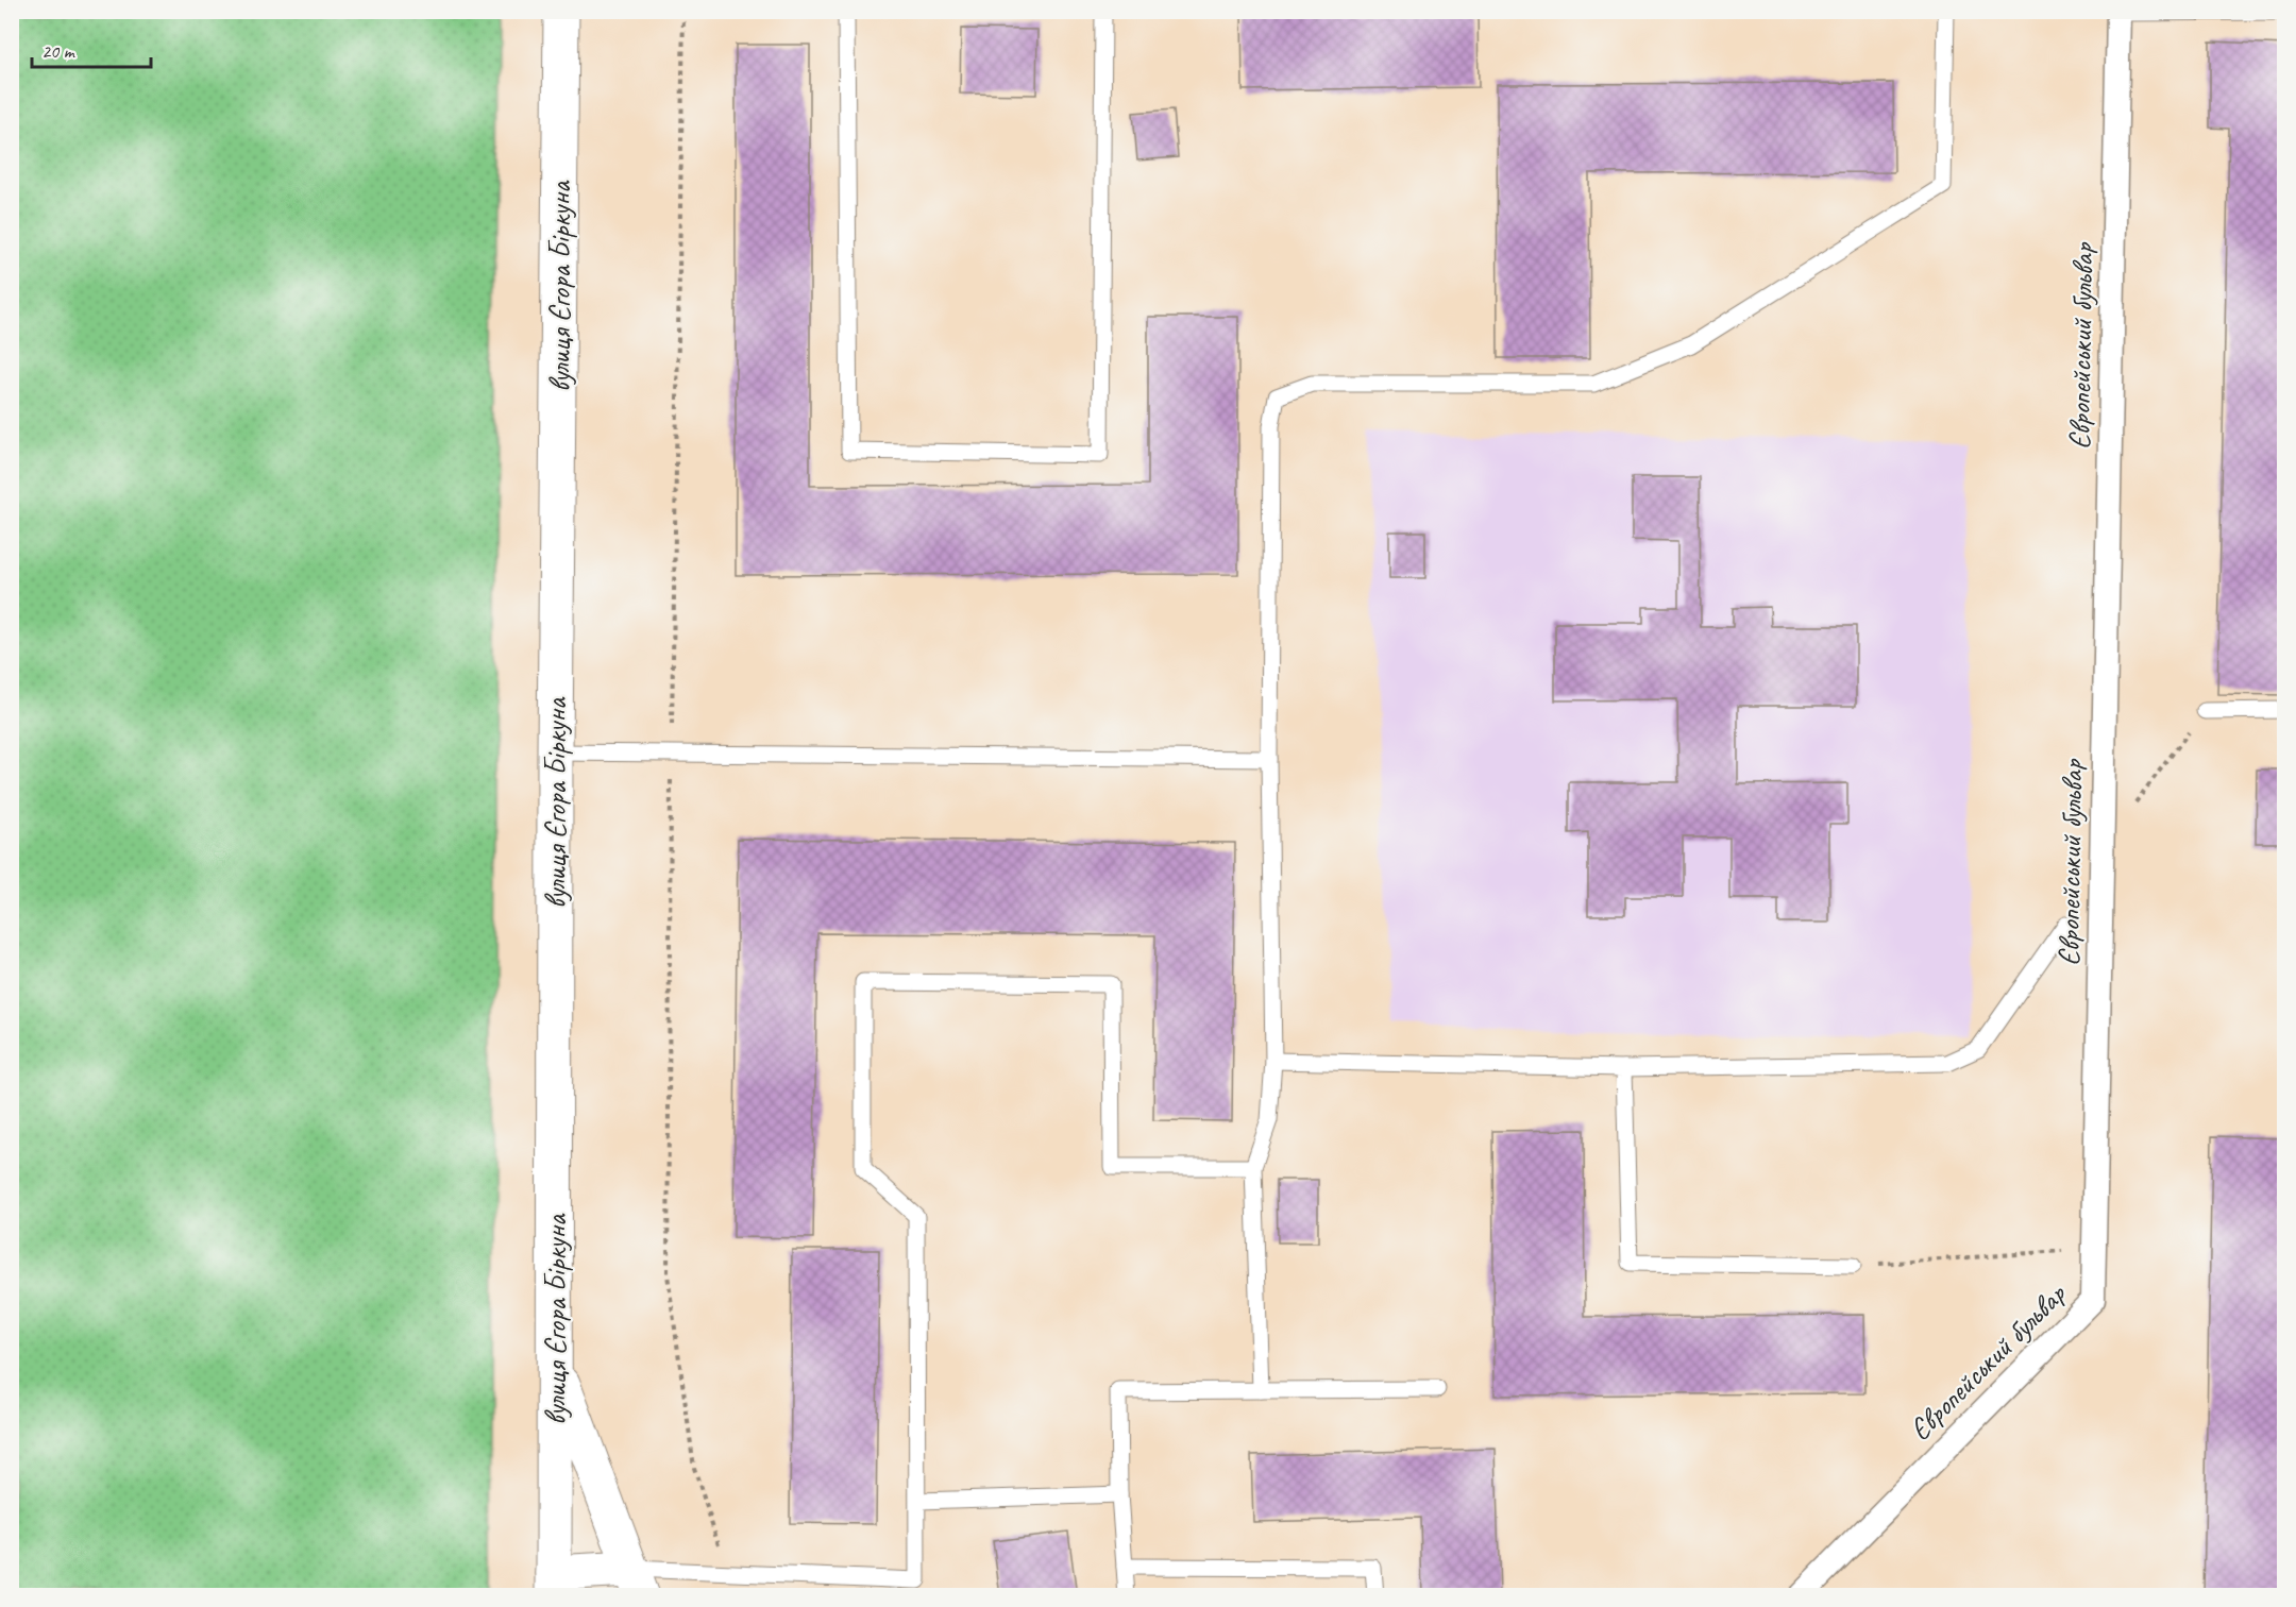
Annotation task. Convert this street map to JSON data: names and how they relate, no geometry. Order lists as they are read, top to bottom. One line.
{"streets":{"street":["вулиця Єгора Біркуна","Європейський бульвар"]},"scale_bar":"20 m"}
